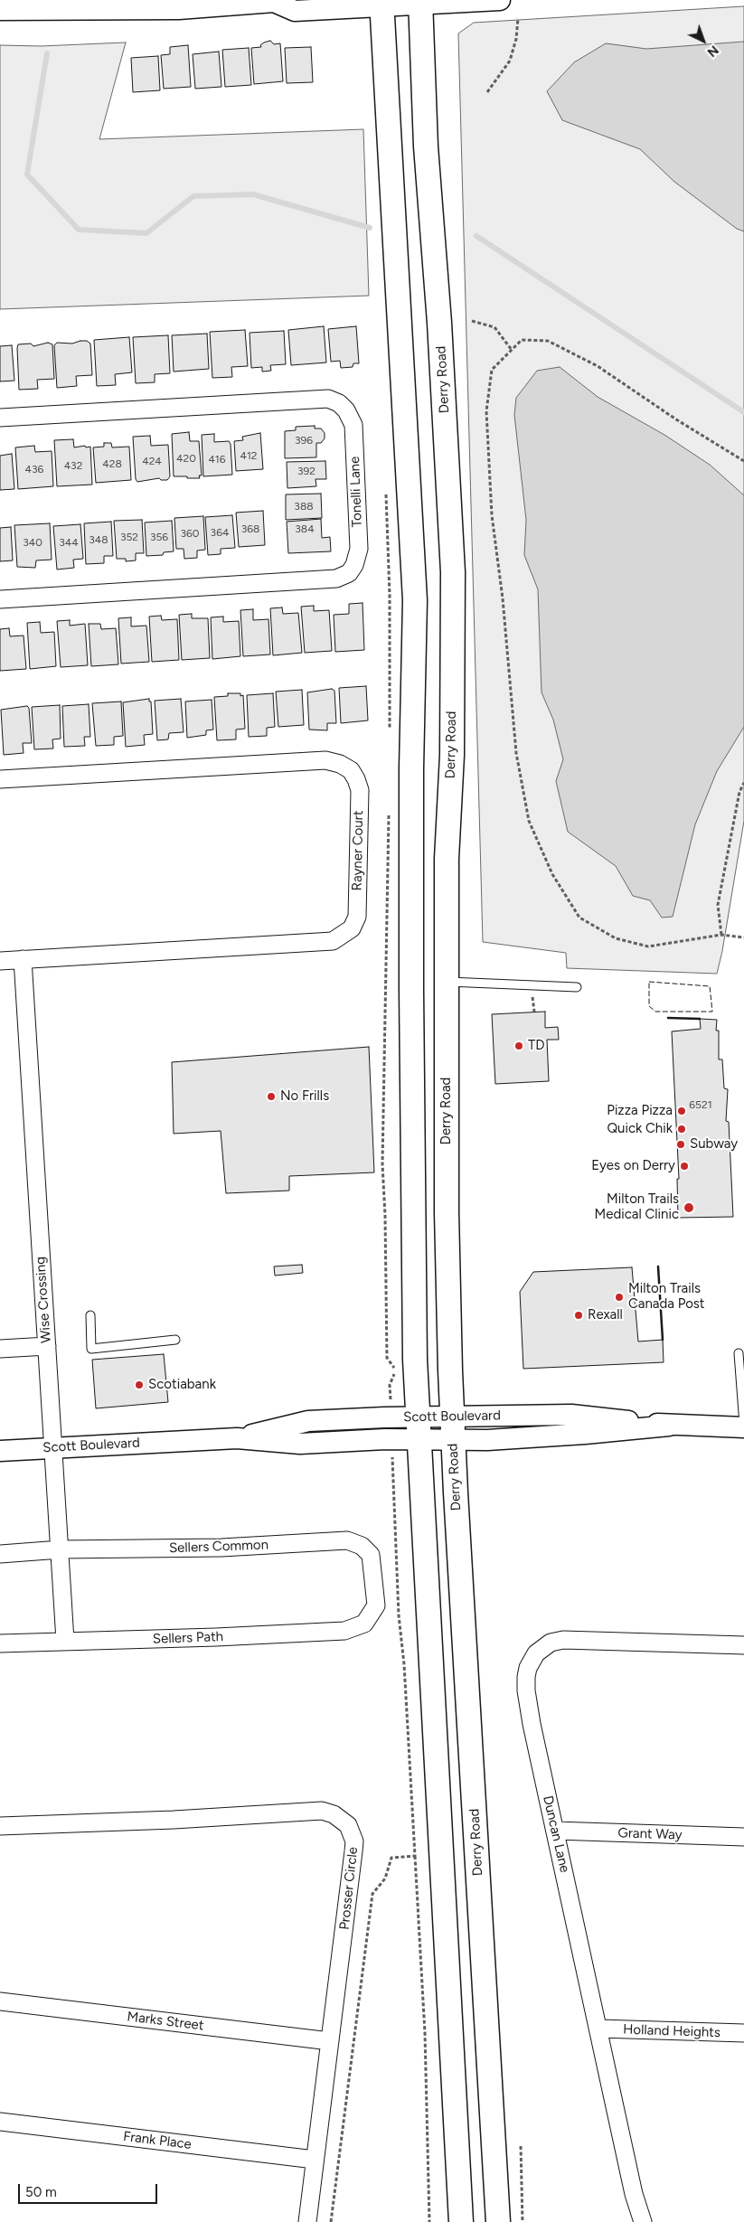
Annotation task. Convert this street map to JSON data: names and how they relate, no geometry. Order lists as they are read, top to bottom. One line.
{"streets":{"main road":["Derry Road"],"street":["Tonelli Lane","Rayner Court","Wise Crossing","Scott Boulevard","Sellers Common","Sellers Path","Duncan Lane","Grant Way","Prosser Circle","Marks Street","Holland Heights","Frank Place"]},"crossings":[["Derry Road","Scott Boulevard"],["Rayner Court","Wise Crossing"],["Wise Crossing","Scott Boulevard"],["Wise Crossing","Sellers Common"],["Wise Crossing","Sellers Path"],["Sellers Common","Sellers Path"],["Duncan Lane","Grant Way"],["Duncan Lane","Holland Heights"],["Prosser Circle","Marks Street"],["Prosser Circle","Frank Place"]],"places":["TD","No Frills","Pizza Pizza","Quick Chik","Subway","Eyes on Derry","Milton Trails Medical Clinic","Milton Trails Canada Post","Rexall","Scotiabank"],"house_numbers":["396","412","420","416","424","428","432","436","392","388","368","384","364","360","352","356","348","340","344","6521"],"scale_bar":"50 m","north":"bottom right"}
